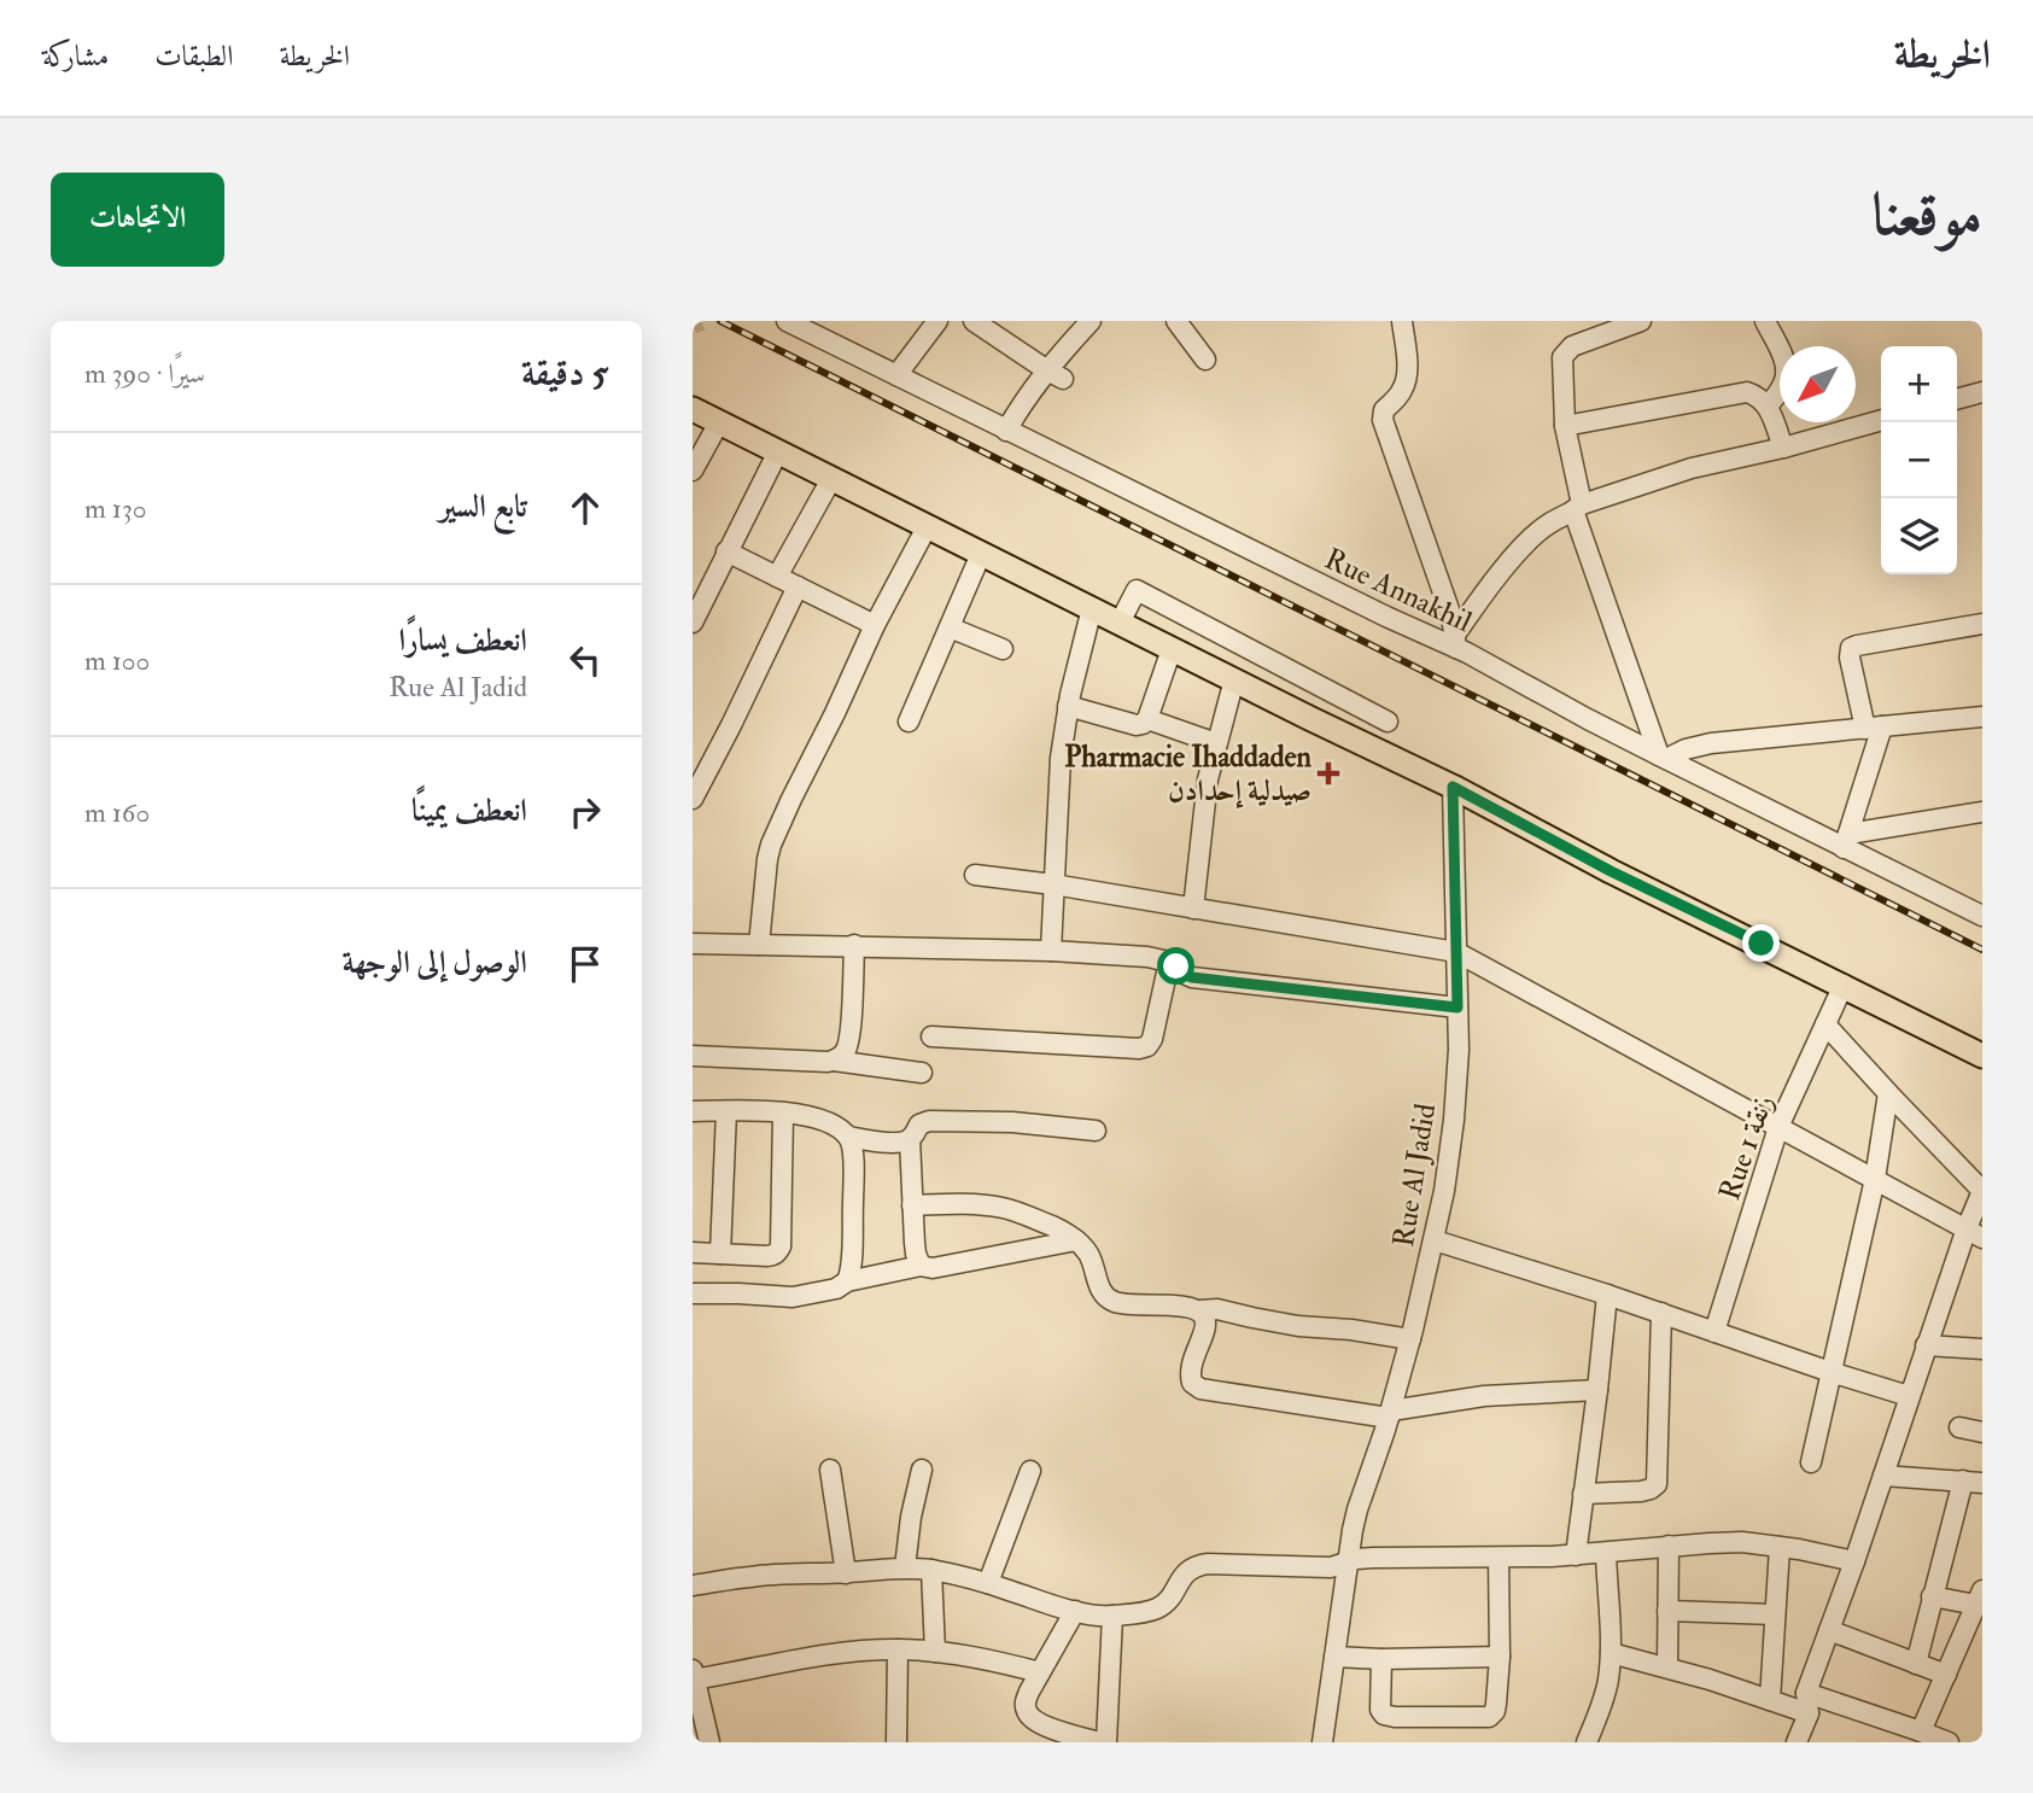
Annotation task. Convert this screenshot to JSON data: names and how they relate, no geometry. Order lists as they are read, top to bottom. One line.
{"streets":{"street":["Rue Annakhil","Rue 1 زنقة","Rue Al Jadid"]},"places":{"health":["Pharmacie Ihaddaden صيدلية إحدادن"]},"north":"bottom left","page":{"header":"الخريطة","nav":["الخريطة","الطبقات","مشاركة"],"title":"موقعنا","buttons":"الاتجاهات","heading":["5 دقيقة","سيرًا · 390 m"],"map_buttons":["+","−"],"list":[["تابع السير","130 m"],["انعطف يسارًا","Rue Al Jadid","100 m"],["انعطف يمينًا","160 m"],"الوصول إلى الوجهة"]}}
